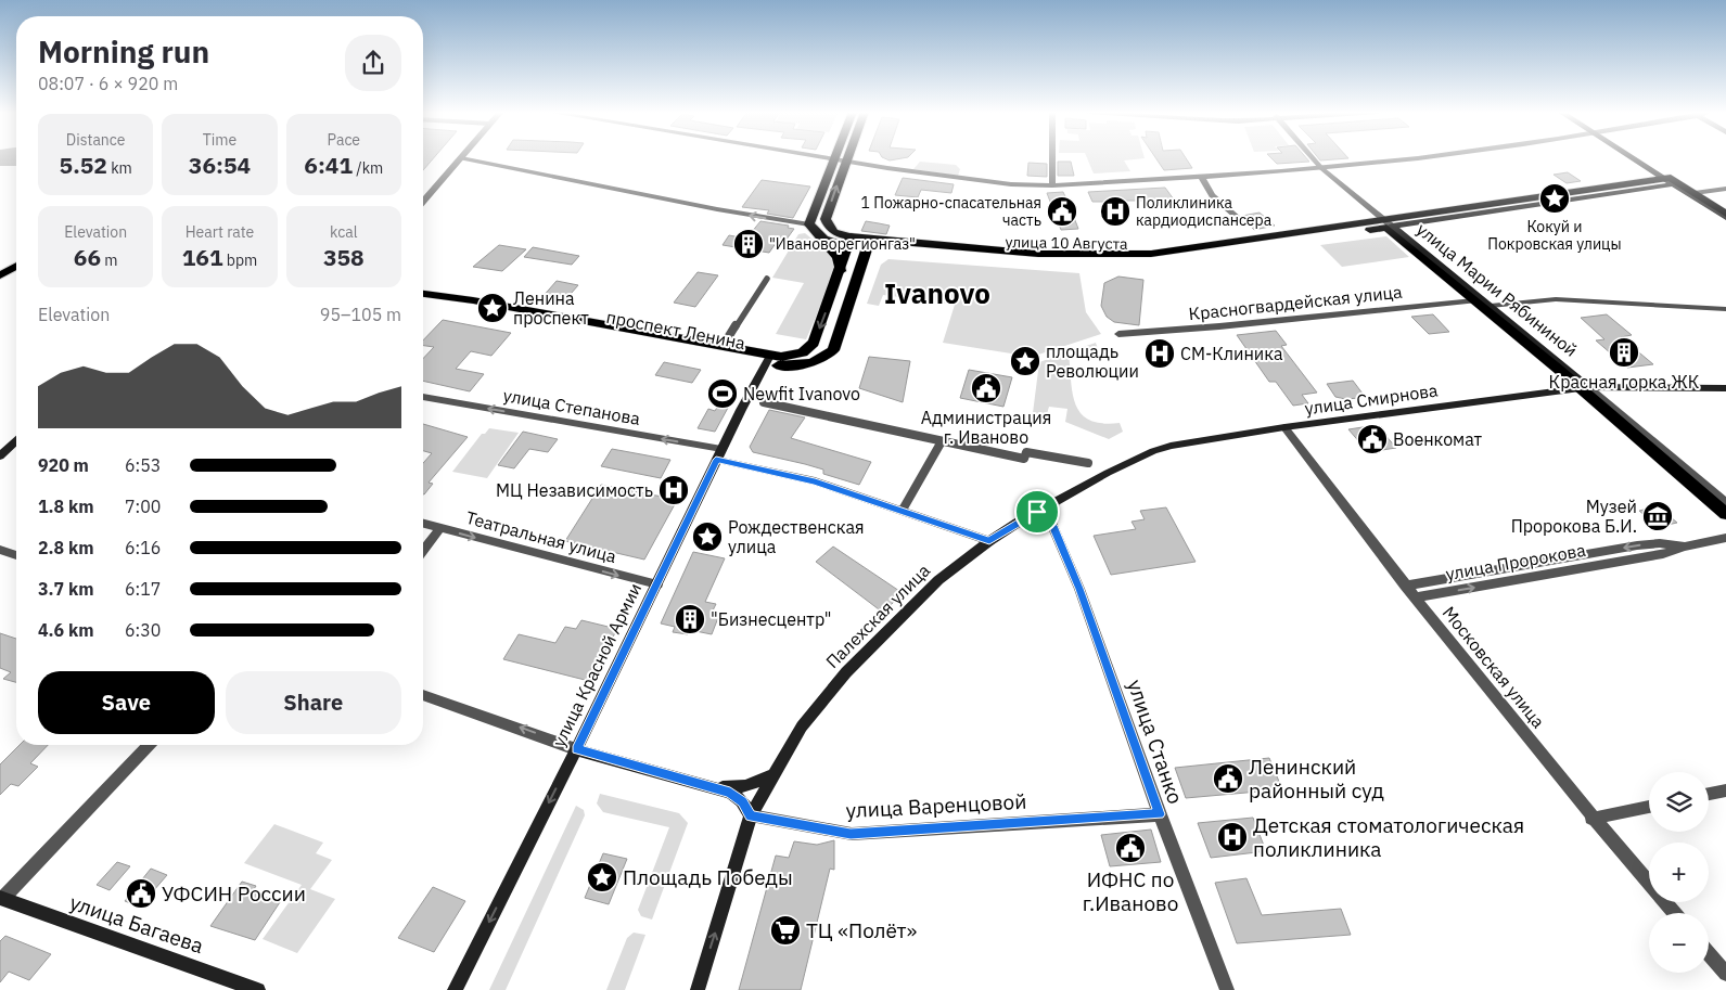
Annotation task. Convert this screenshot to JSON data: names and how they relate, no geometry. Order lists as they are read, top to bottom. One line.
{"streets":{"highway":["улица 10 Августа","улица Марии Рябининой","проспект Ленина"],"main road":["улица Смирнова","Палехская улица","улица Красной Армии","улица Багаева"],"street":["Красногвардейская улица","улица Степанова","Театральная улица","улица Пророкова","Московская улица","улица Станко","улица Варенцовой"]},"crossings":[["улица 10 Августа","улица Марии Рябининой"],["улица 10 Августа","проспект Ленина"],["улица Марии Рябининой","Красногвардейская улица"],["улица Марии Рябининой","улица Смирнова"],["проспект Ленина","улица Красной Армии"],["улица Смирнова","Палехская улица"],["улица Смирнова","Московская улица"],["улица Смирнова","улица Станко"],["улица Степанова","Палехская улица"],["улица Степанова","улица Красной Армии"],["Театральная улица","улица Красной Армии"],["улица Пророкова","Московская улица"],["Палехская улица","улица Станко"],["Палехская улица","улица Варенцовой"],["улица Станко","улица Варенцовой"]],"one_way":["улица Степанова","Театральная улица","улица Красной Армии"],"districts":["Ivanovo"],"places":{"place":["Кокуй и Покровская улицы","Ленина проспект","площадь Революции","Рождественская улица","Площадь Победы"],"public building":["1 Пожарно-спасательная часть","Администрация г. Иваново","Военкомат","Ленинский районный суд","ИФНС по г.Иваново","УФСИН России"],"hospital":["Поликлиника кардиодиспансера","СМ-Клиника","МЦ Независимость","Детская стоматологическая поликлиника"],"building":["\"Ивановорегионгаз\"","Красная горка ЖК","\"Бизнесцентр\""],"sports":["Newfit Ivanovo"],"museum":["Музей Пророкова Б.И."],"supermarket":["ТЦ «Полёт»"]},"page":{"heading":["Morning run","08:07 · 6 × 920 m"],"stats":[["Distance","5.52 km"],["Time","36:54"],["Pace","6:41 /km"],["Elevation","66 m"],["Heart rate","161 bpm"],["kcal","358"]],"chart":["Elevation","95–105 m"],"list":[{"name":"920 m","note":"6:53"},{"name":"1.8 km","note":"7:00"},{"name":"2.8 km","note":"6:16"},{"name":"3.7 km","note":"6:17"},{"name":"4.6 km","note":"6:30"}],"buttons":["Save","Share"],"map_buttons":["+","−"]}}
